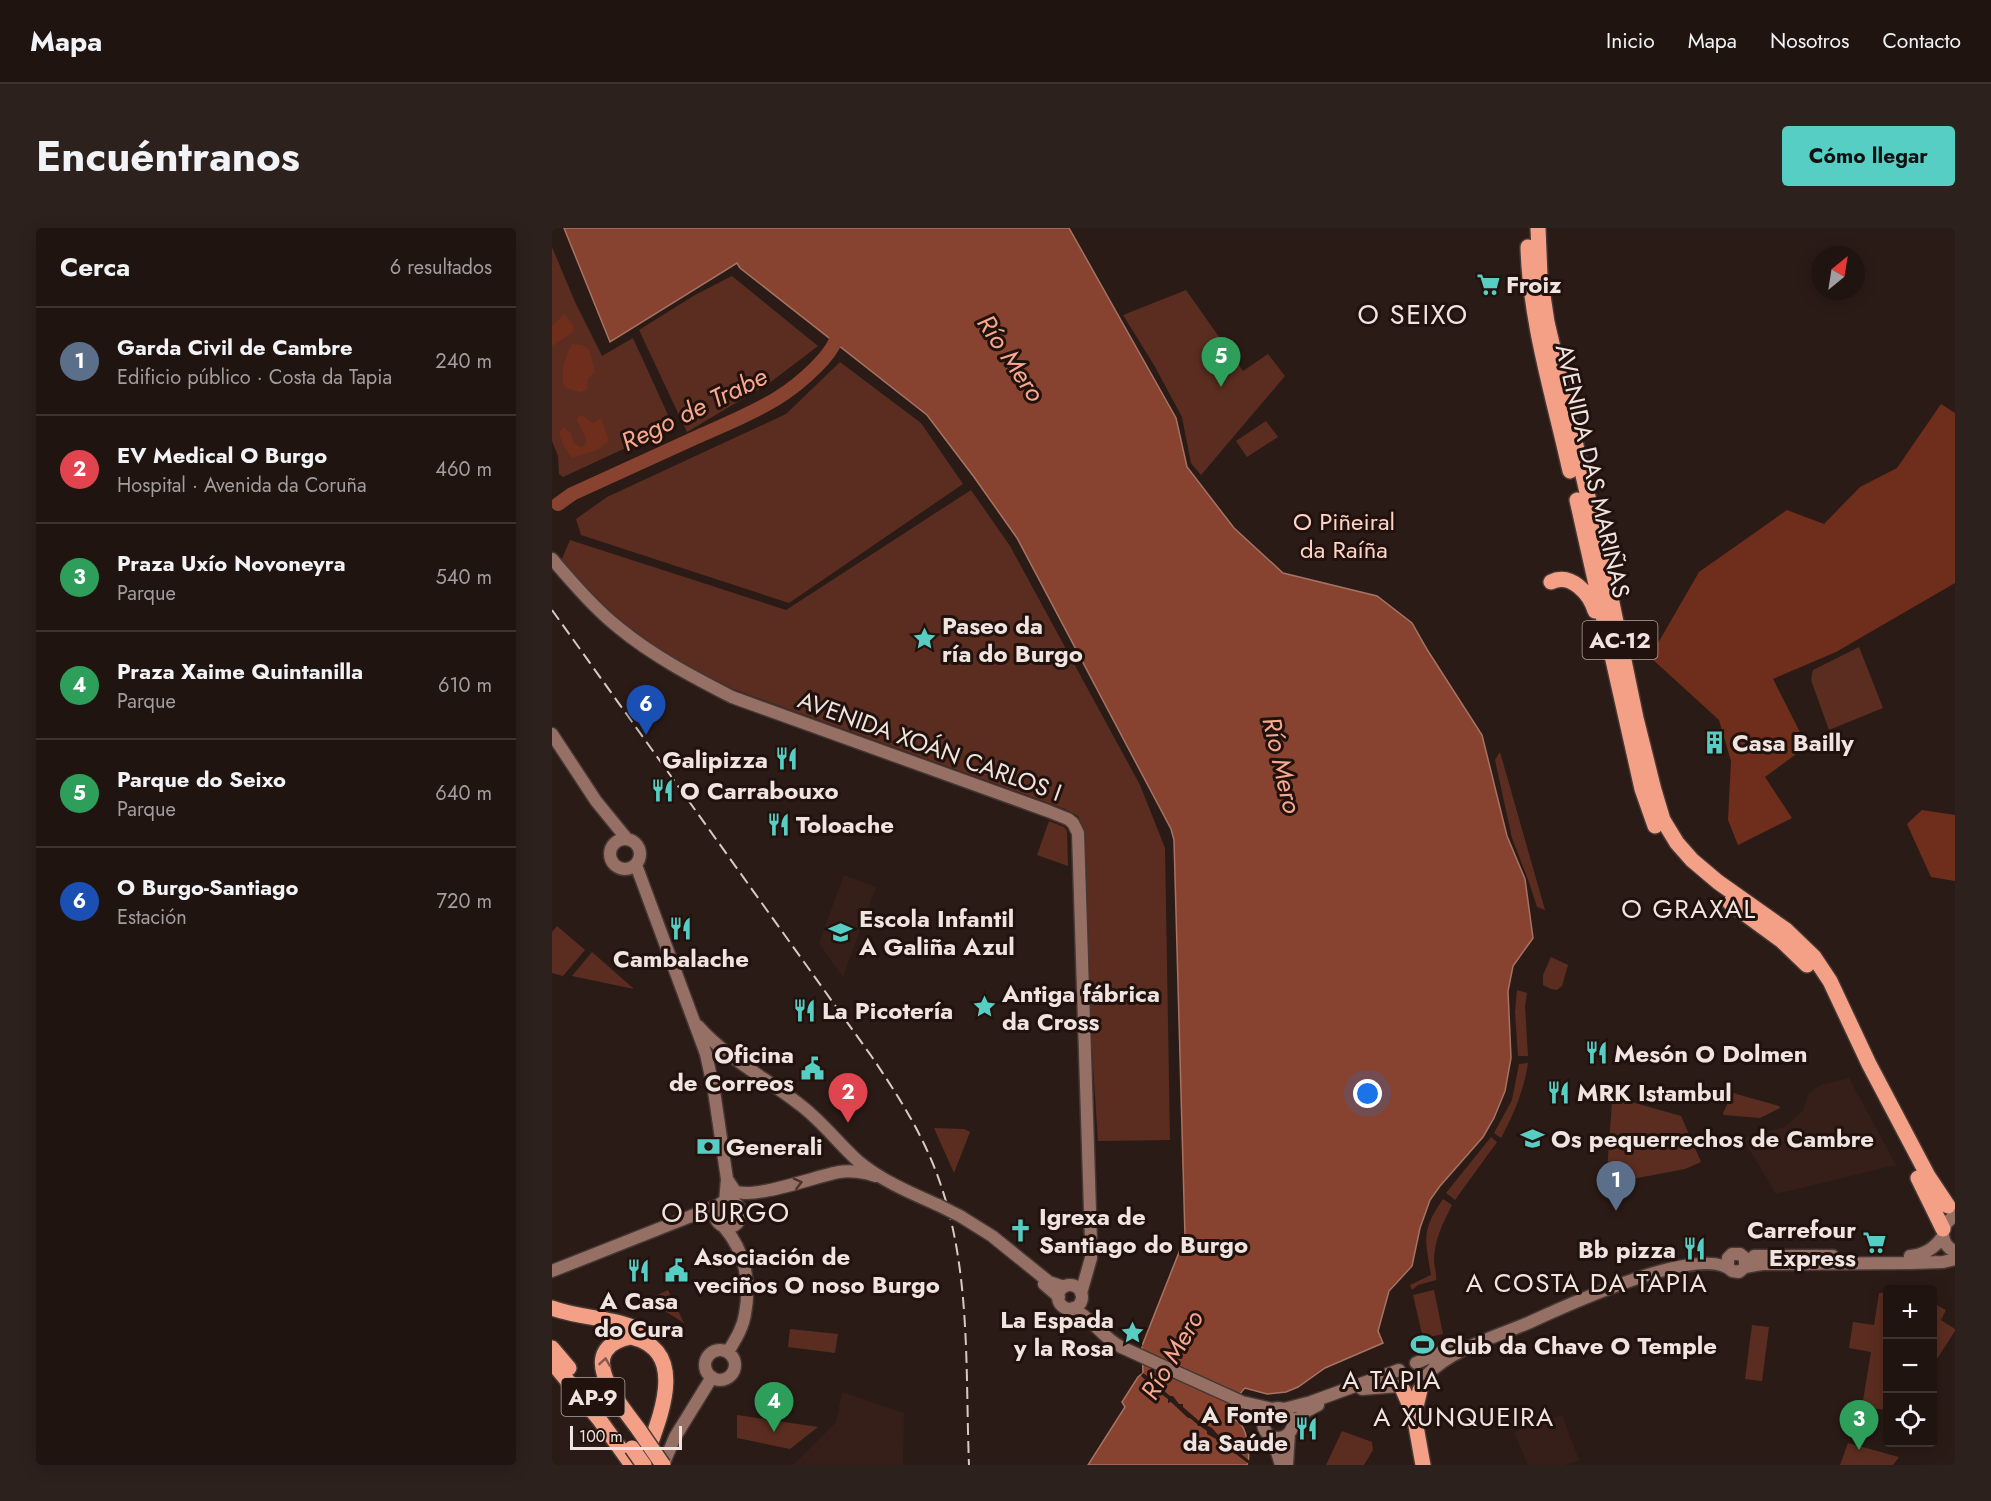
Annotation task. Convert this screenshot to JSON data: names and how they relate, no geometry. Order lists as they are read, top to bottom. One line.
{"streets":{"highway":["AVENIDA DAS MARIÑAS","AC-12","AP-9"],"main road":["AVENIDA XOÁN CARLOS I"]},"districts":["O SEIXO","O GRAXAL","O BURGO","A COSTA DA TAPIA","A TAPIA","A XUNQUEIRA"],"water":["Río Mero","Rego de Trabe"],"parks":["O Piñeiral da Raíña"],"places":{"supermarket":["Froiz","Carrefour Express"],"place":["Paseo da ría do Burgo","Antiga fábrica da Cross","La Espada y la Rosa"],"building":["Casa Bailly"],"restaurant":["Galipizza","O Carrabouxo","Toloache","Cambalache","La Picotería","Mesón O Dolmen","MRK Istambul","Bb pizza","A Casa do Cura","A Fonte da Saúde"],"school or university":["Escola Infantil A Galiña Azul","Os pequerrechos de Cambre"],"public building":["Oficina de Correos","Asociación de veciños O noso Burgo"],"bank":["Generali"],"church":["Igrexa de Santiago do Burgo"],"sports":["Club da Chave O Temple"]},"scale_bar":"100 m","north":"top right","page":{"header":"Mapa","nav":["Inicio","Mapa","Nosotros","Contacto"],"title":"Encuéntranos","buttons":"Cómo llegar","heading":["Cerca","6 resultados"],"list":[{"mark":"1","name":"Garda Civil de Cambre","note":"Edificio público · Costa da Tapia","value":"240 m"},{"mark":"2","name":"EV Medical O Burgo","note":"Hospital · Avenida da Coruña","value":"460 m"},{"mark":"3","name":"Praza Uxío Novoneyra","note":"Parque","value":"540 m"},{"mark":"4","name":"Praza Xaime Quintanilla","note":"Parque","value":"610 m"},{"mark":"5","name":"Parque do Seixo","note":"Parque","value":"640 m"},{"mark":"6","name":"O Burgo-Santiago","note":"Estación","value":"720 m"}],"pins":["5","6","2","1","4","3"],"map_buttons":["+","−"],"scale":"100 m"}}
